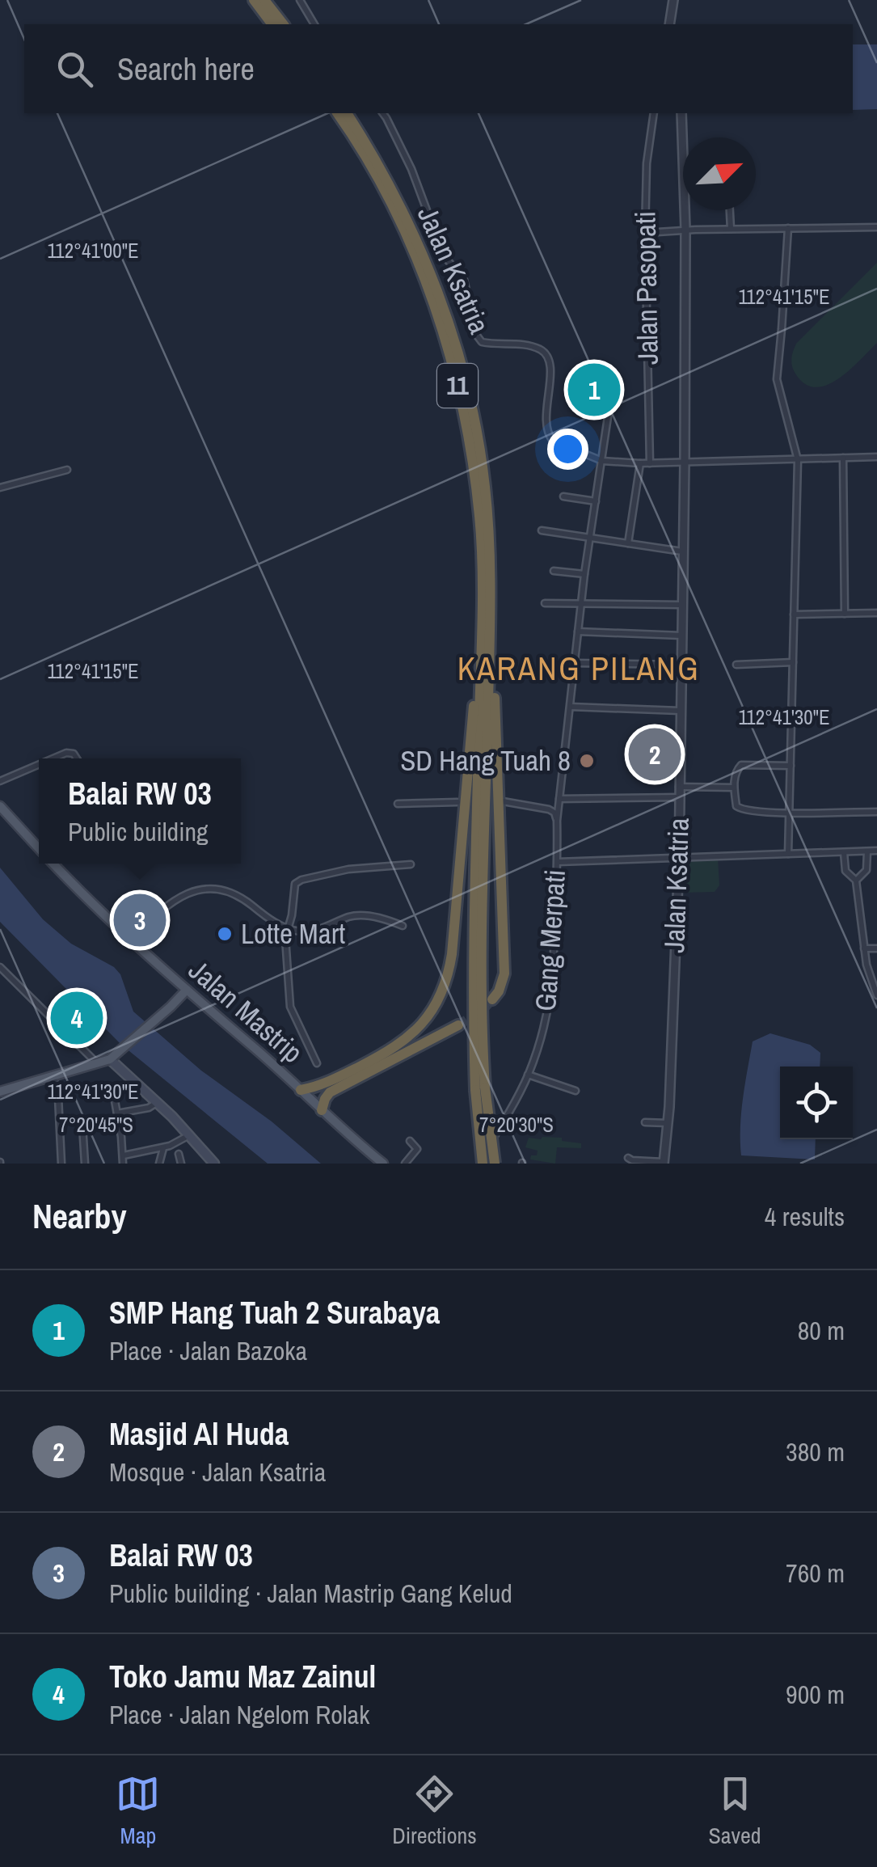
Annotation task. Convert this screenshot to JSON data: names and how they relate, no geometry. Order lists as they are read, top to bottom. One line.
{"streets":{"highway":["11"],"main road":["Jalan Mastrip"],"street":["Jalan Ksatria","Jalan Pasopati","Gang Merpati"]},"crossings":[["Jalan Ksatria","Jalan Pasopati"],["Jalan Ksatria","Gang Merpati"],["11","Gang Merpati"]],"districts":["KARANG PILANG"],"places":["SD Hang Tuah 8","Lotte Mart"],"north":"top right","page":{"search":"Search here","pins":["1","2","3","4"],"popup":["Balai RW 03","Public building"],"heading":["Nearby","4 results"],"list":[{"mark":"1","name":"SMP Hang Tuah 2 Surabaya","note":"Place · Jalan Bazoka","value":"80 m"},{"mark":"2","name":"Masjid Al Huda","note":"Mosque · Jalan Ksatria","value":"380 m"},{"mark":"3","name":"Balai RW 03","note":"Public building · Jalan Mastrip Gang Kelud","value":"760 m"},{"mark":"4","name":"Toko Jamu Maz Zainul","note":"Place · Jalan Ngelom Rolak","value":"900 m"}],"nav":["Map","Directions","Saved"]},"coordinates":["112°41'00\"E","112°41'15\"E","112°41'30\"E","7°20'45\"S","7°20'30\"S"]}
